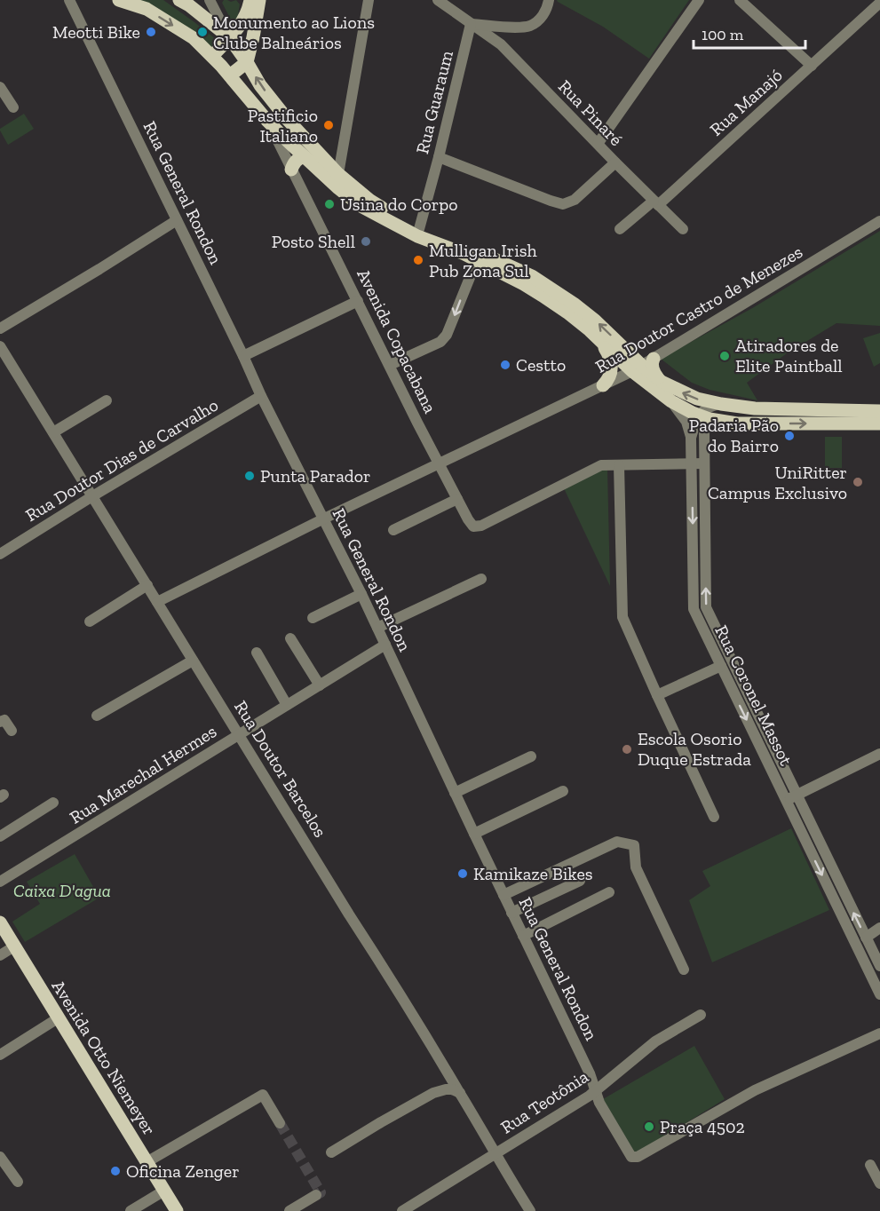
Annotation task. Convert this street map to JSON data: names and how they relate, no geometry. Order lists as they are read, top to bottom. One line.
{"streets":{"main road":["Avenida Otto Niemeyer"],"street":["Rua Guaraum","Rua Manajó","Rua Pinaré","Rua General Rondon","Rua Doutor Castro de Menezes","Avenida Copacabana","Rua Doutor Dias de Carvalho","Rua Coronel Massot","Rua Doutor Barcelos","Rua Marechal Hermes","Rua Teotônia"]},"crossings":[["Rua Guaraum","Rua Pinaré"],["Rua Manajó","Rua Pinaré"],["Rua General Rondon","Rua Doutor Castro de Menezes"],["Rua General Rondon","Rua Doutor Dias de Carvalho"],["Rua General Rondon","Rua Marechal Hermes"],["Rua General Rondon","Rua Teotônia"],["Rua Doutor Castro de Menezes","Avenida Copacabana"],["Rua Doutor Castro de Menezes","Rua Doutor Barcelos"],["Rua Doutor Dias de Carvalho","Rua Doutor Barcelos"],["Rua Doutor Barcelos","Rua Marechal Hermes"],["Rua Doutor Barcelos","Rua Teotônia"]],"parks":["Caixa D'agua"],"places":["Meotti Bike","Monumento ao Lions Clube Balneários","Pastificio Italiano","Usina do Corpo","Posto Shell","Mulligan Irish Pub Zona Sul","Atiradores de Elite Paintball","Cestto","Padaria Pão do Bairro","Punta Parador","UniRitter Campus Exclusivo","Escola Osorio Duque Estrada","Kamikaze Bikes","Praça 4502","Oficina Zenger"],"scale_bar":"100 m"}
